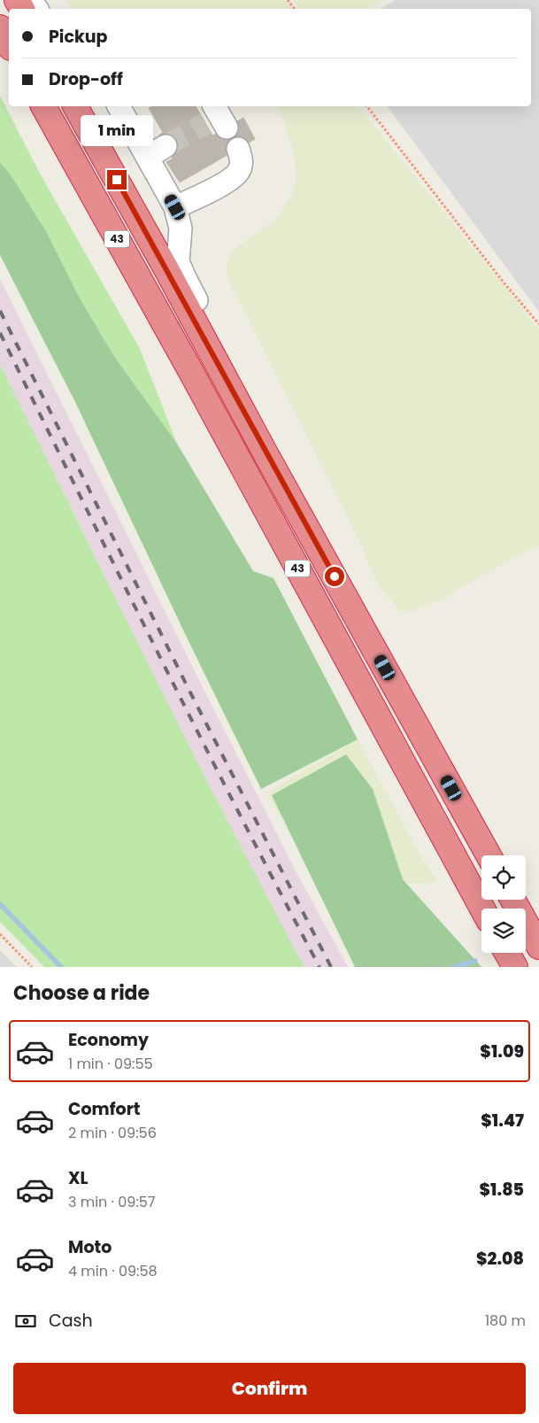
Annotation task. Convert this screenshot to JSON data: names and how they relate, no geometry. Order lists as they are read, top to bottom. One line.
{"streets":{"highway":["43"]},"page":{"banner":["Pickup","Drop-off"],"bubble":"1 min","heading":"Choose a ride","list":[{"name":"Economy","note":"1 min · 09:55","value":"$1.09"},{"name":"Comfort","note":"2 min · 09:56","value":"$1.47"},{"name":"XL","note":"3 min · 09:57","value":"$1.85"},{"name":"Moto","note":"4 min · 09:58","value":"$2.08"}],"pay":["Cash","180 m"],"buttons":"Confirm"}}
